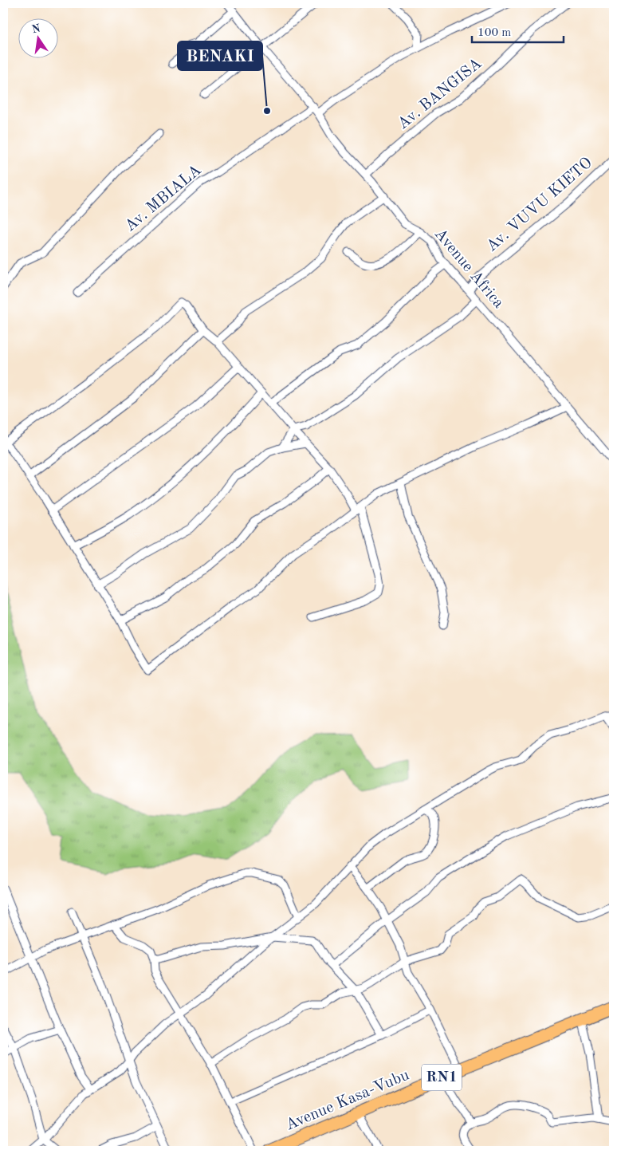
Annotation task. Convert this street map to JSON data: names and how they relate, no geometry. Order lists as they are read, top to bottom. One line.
{"streets":{"highway":["RN1","Avenue Kasa-Vubu"],"street":["Av. BANGISA","Av. MBIALA","Av. VUVU KIETO","Avenue Africa"]},"crossings":[["Av. BANGISA","Avenue Africa"],["Av. MBIALA","Avenue Africa"],["Av. VUVU KIETO","Avenue Africa"]],"places":["BENAKI"],"scale_bar":"100 m","north":"top"}
